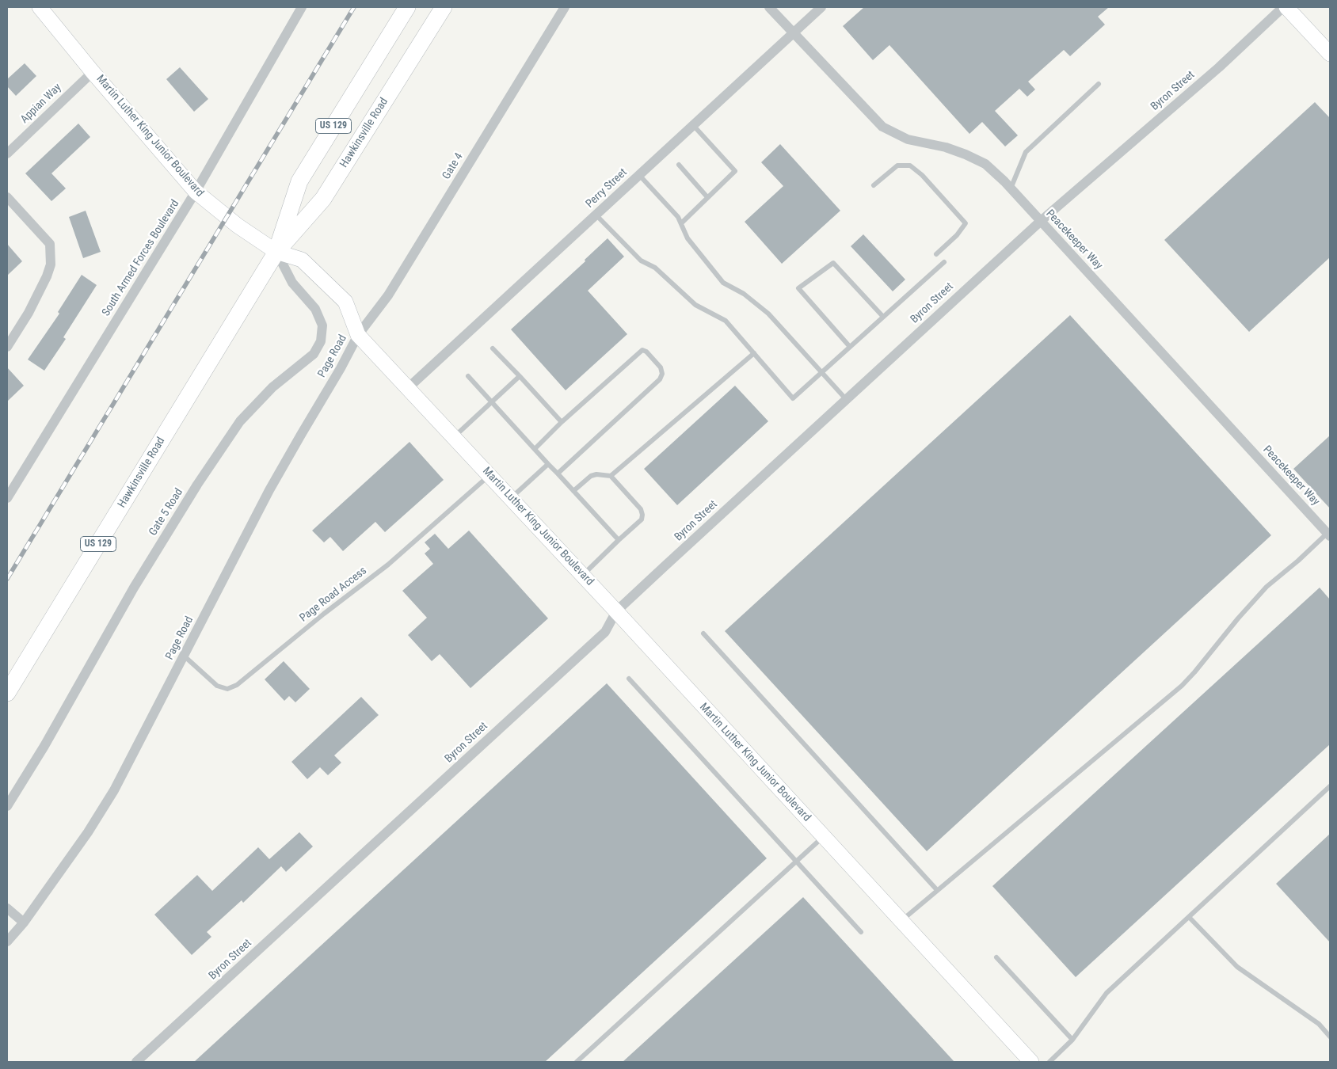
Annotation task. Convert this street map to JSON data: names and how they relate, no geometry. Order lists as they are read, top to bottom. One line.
{"streets":{"main road":["US 129","Hawkinsville Road"],"street":["Byron Street","Appian Way","Martin Luther King Junior Boulevard","Gate 4","Perry Street","Peacekeeper Way","South Armed Forces Boulevard","Page Road","Gate 5 Road"],"lane":["Page Road Access"]},"crossings":[["Byron Street","Martin Luther King Junior Boulevard"],["Byron Street","Peacekeeper Way"],["Appian Way","Martin Luther King Junior Boulevard"],["Hawkinsville Road","Martin Luther King Junior Boulevard"],["Hawkinsville Road","Gate 5 Road"],["Martin Luther King Junior Boulevard","Gate 4"],["Martin Luther King Junior Boulevard","Perry Street"],["Martin Luther King Junior Boulevard","South Armed Forces Boulevard"],["Martin Luther King Junior Boulevard","Page Road"],["Martin Luther King Junior Boulevard","Gate 5 Road"],["Martin Luther King Junior Boulevard","Page Road Access"],["Gate 4","Page Road"],["Perry Street","Peacekeeper Way"],["Page Road","Page Road Access"]]}
